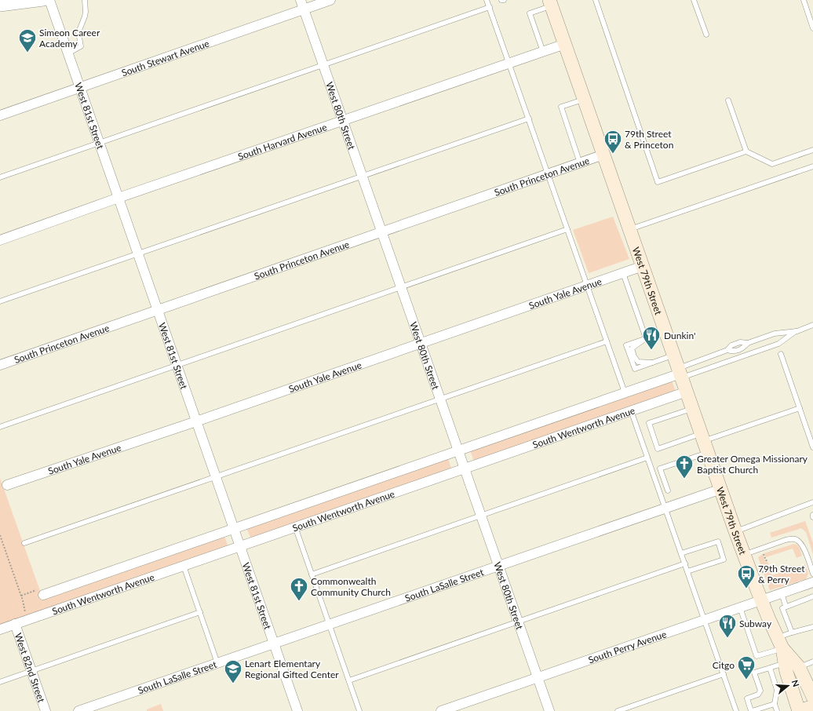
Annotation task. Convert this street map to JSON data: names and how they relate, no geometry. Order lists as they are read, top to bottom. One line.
{"streets":{"main road":["West 79th Street"],"street":["South Stewart Avenue","West 81st Street","West 80th Street","South Harvard Avenue","South Princeton Avenue","South Yale Avenue","South Wentworth Avenue","South LaSalle Street","South Perry Avenue","West 82nd Street"]},"crossings":[["South Stewart Avenue","West 81st Street"],["South Stewart Avenue","West 80th Street"],["West 81st Street","South Harvard Avenue"],["West 81st Street","South Princeton Avenue"],["West 81st Street","South Yale Avenue"],["West 81st Street","South Wentworth Avenue"],["West 81st Street","South LaSalle Street"],["West 80th Street","South Harvard Avenue"],["West 80th Street","South Princeton Avenue"],["West 80th Street","South Yale Avenue"],["West 80th Street","South Wentworth Avenue"],["West 80th Street","South LaSalle Street"],["West 80th Street","South Perry Avenue"],["South Harvard Avenue","West 79th Street"],["South Princeton Avenue","West 79th Street"],["West 79th Street","South Yale Avenue"],["West 79th Street","South Wentworth Avenue"],["West 79th Street","South LaSalle Street"],["West 79th Street","South Perry Avenue"],["South Wentworth Avenue","West 82nd Street"]],"places":{"school or university":["Simeon Career Academy","Lenart Elementary Regional Gifted Center"],"bus stop":["79th Street & Princeton","79th Street & Perry"],"restaurant":["Dunkin'","Subway"],"church":["Greater Omega Missionary Baptist Church","Commonwealth Community Church"],"supermarket":["Citgo"]},"north":"right"}
